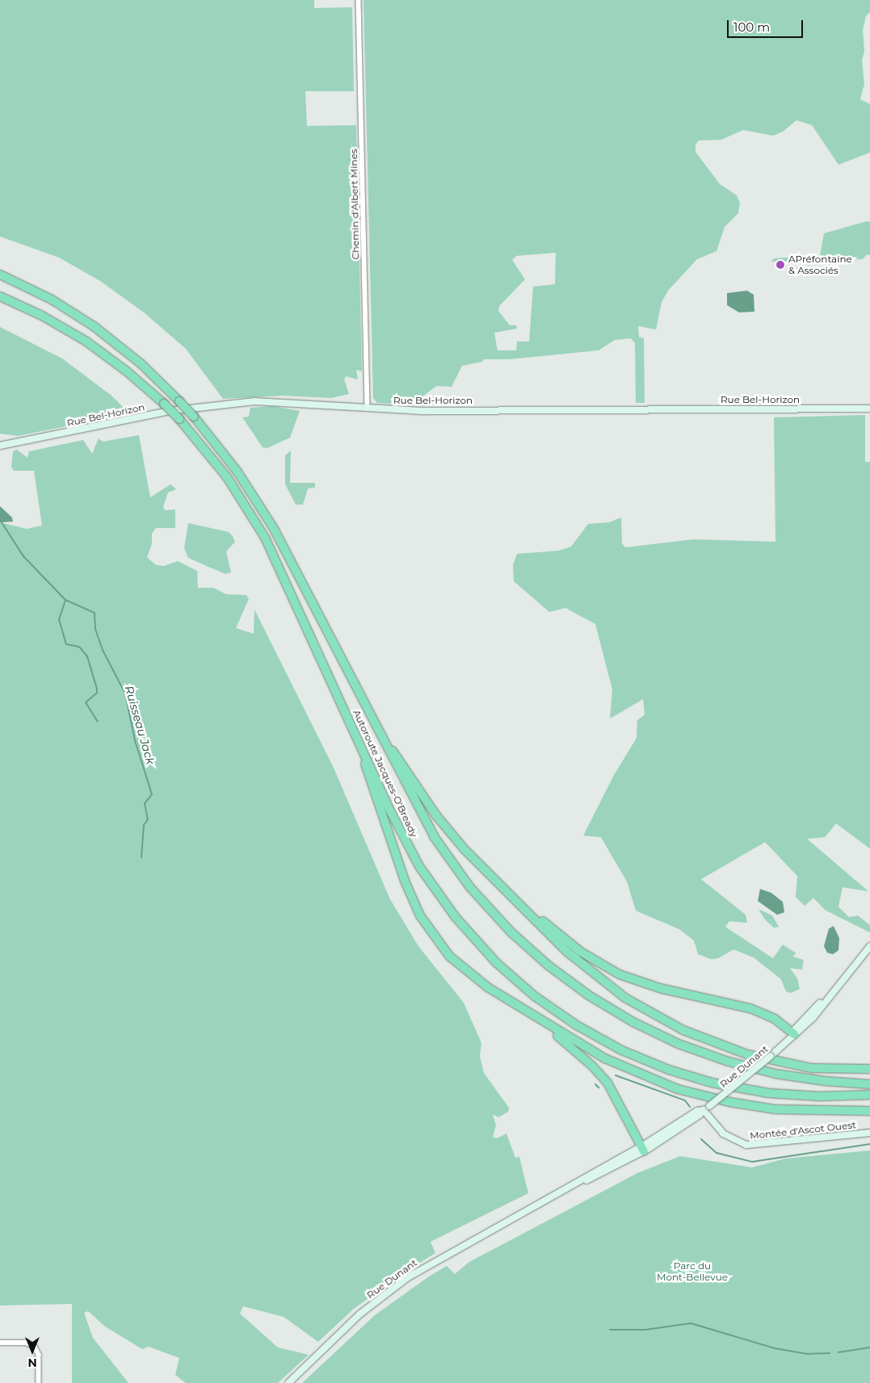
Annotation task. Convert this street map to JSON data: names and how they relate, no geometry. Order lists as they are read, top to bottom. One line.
{"streets":{"highway":["Autoroute Jacques-O'Bready"],"street":["Chemin d'Albert Mines","Rue Bel-Horizon","Rue Dunant","Montée d'Ascot Ouest"]},"crossings":[["Chemin d'Albert Mines","Rue Bel-Horizon"],["Rue Dunant","Montée d'Ascot Ouest"]],"water":["Ruisseau Jack"],"parks":["Parc du Mont-Bellevue"],"places":["APréfontaine & Associés"],"scale_bar":"100 m","north":"bottom"}
